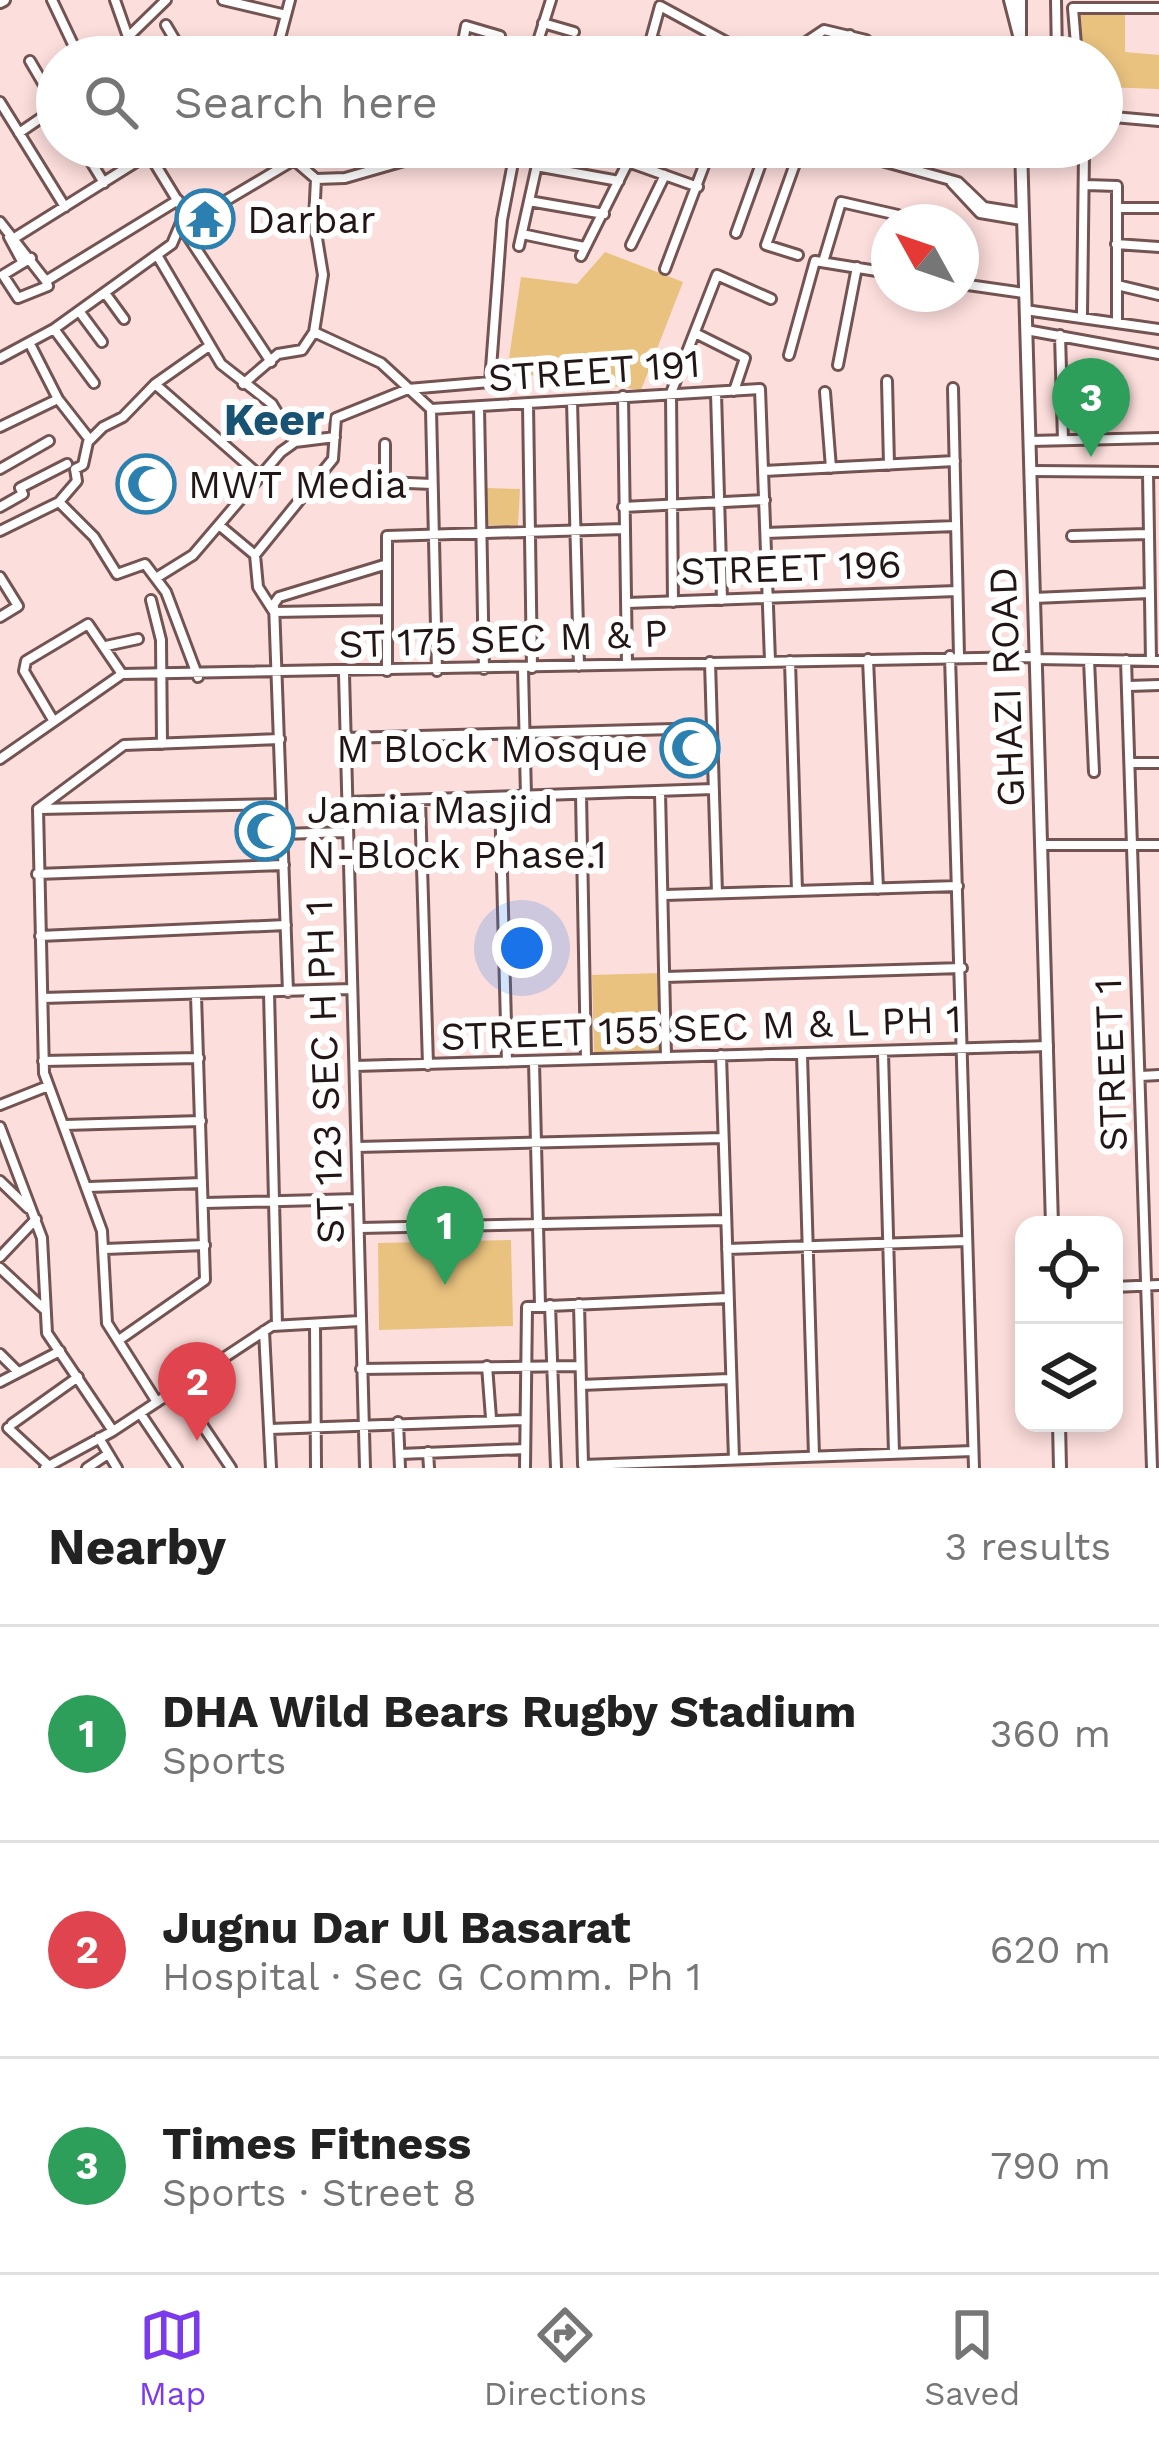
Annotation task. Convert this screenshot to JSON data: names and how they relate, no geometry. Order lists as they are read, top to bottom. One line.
{"streets":{"main road":["GHAZI ROAD"],"street":["STREET 191","STREET 196","ST 175 SEC M & P","STREET 155 SEC M & L PH 1","STREET 1","ST 123 SEC H PH 1"]},"crossings":[["ST 175 SEC M & P","GHAZI ROAD"],["ST 175 SEC M & P","STREET 1"],["ST 175 SEC M & P","ST 123 SEC H PH 1"],["GHAZI ROAD","STREET 155 SEC M & L PH 1"],["STREET 155 SEC M & L PH 1","ST 123 SEC H PH 1"]],"districts":["Keer"],"places":{"temple":["Darbar"],"mosque":["MWT Media","M Block Mosque","Jamia Masjid N-Block Phase.1"]},"north":"top left","page":{"search":"Search here","pins":["3","1","2"],"heading":["Nearby","3 results"],"list":[{"mark":"1","name":"DHA Wild Bears Rugby Stadium","note":"Sports","value":"360 m"},{"mark":"2","name":"Jugnu Dar Ul Basarat","note":"Hospital · Sec G Comm. Ph 1","value":"620 m"},{"mark":"3","name":"Times Fitness","note":"Sports · Street 8","value":"790 m"}],"nav":["Map","Directions","Saved"]}}
